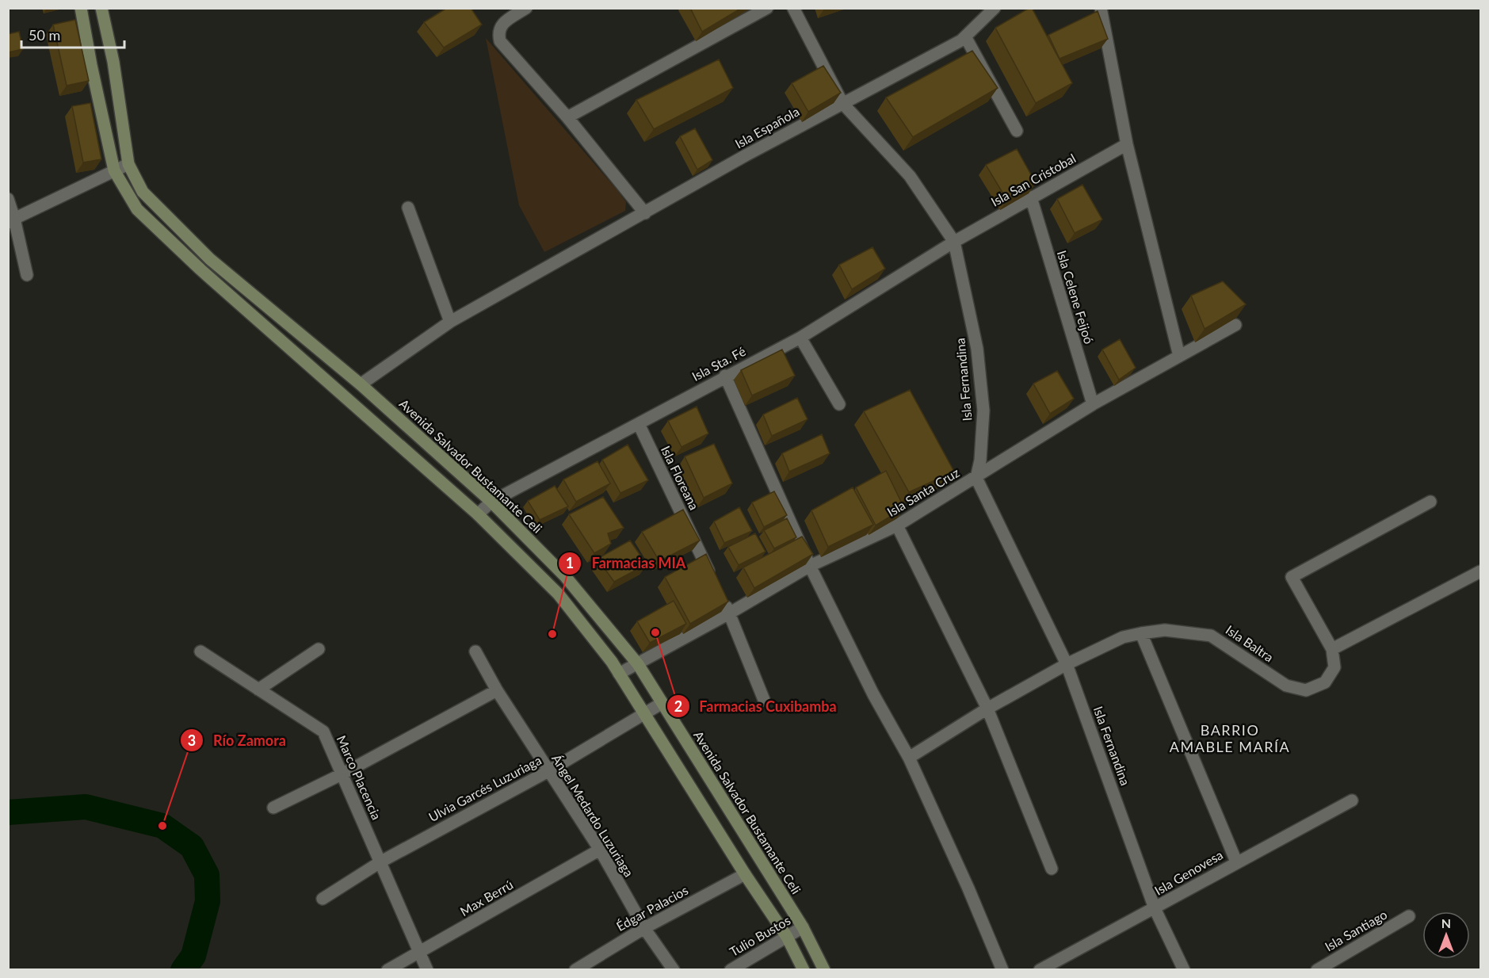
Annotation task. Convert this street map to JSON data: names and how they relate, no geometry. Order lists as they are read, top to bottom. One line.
{"streets":{"main road":["Avenida Salvador Bustamante Celi"],"street":["Isla Española","Isla San Cristobal","Isla Celene Feijoó","Isla Sta. Fé","Isla Fernandina","Isla Floreana","Isla Santa Cruz","Isla Baltra","Marco Placencia","Ulvia Garcés Luzuriaga","Ángel Medardo Luzuriaga","Isla Genovesa","Max Berrú","Édgar Palacios","Isla Santiago","Tulio Bustos"]},"crossings":[["Isla Española","Isla Fernandina"],["Isla Española","Avenida Salvador Bustamante Celi"],["Isla San Cristobal","Isla Celene Feijoó"],["Isla San Cristobal","Isla Sta. Fé"],["Isla San Cristobal","Isla Fernandina"],["Isla Celene Feijoó","Isla Santa Cruz"],["Isla Sta. Fé","Isla Fernandina"],["Isla Sta. Fé","Avenida Salvador Bustamante Celi"],["Isla Sta. Fé","Isla Floreana"],["Isla Fernandina","Isla Santa Cruz"],["Isla Fernandina","Isla Baltra"],["Isla Fernandina","Isla Genovesa"],["Avenida Salvador Bustamante Celi","Isla Santa Cruz"],["Avenida Salvador Bustamante Celi","Ulvia Garcés Luzuriaga"],["Avenida Salvador Bustamante Celi","Tulio Bustos"],["Marco Placencia","Ulvia Garcés Luzuriaga"],["Marco Placencia","Max Berrú"],["Ulvia Garcés Luzuriaga","Ángel Medardo Luzuriaga"],["Ángel Medardo Luzuriaga","Max Berrú"],["Ángel Medardo Luzuriaga","Édgar Palacios"]],"districts":["BARRIO AMABLE MARÍA"],"places":["Farmacias Cuxibamba","Farmacias MIA","Río Zamora"],"scale_bar":"50 m","north":"top"}
